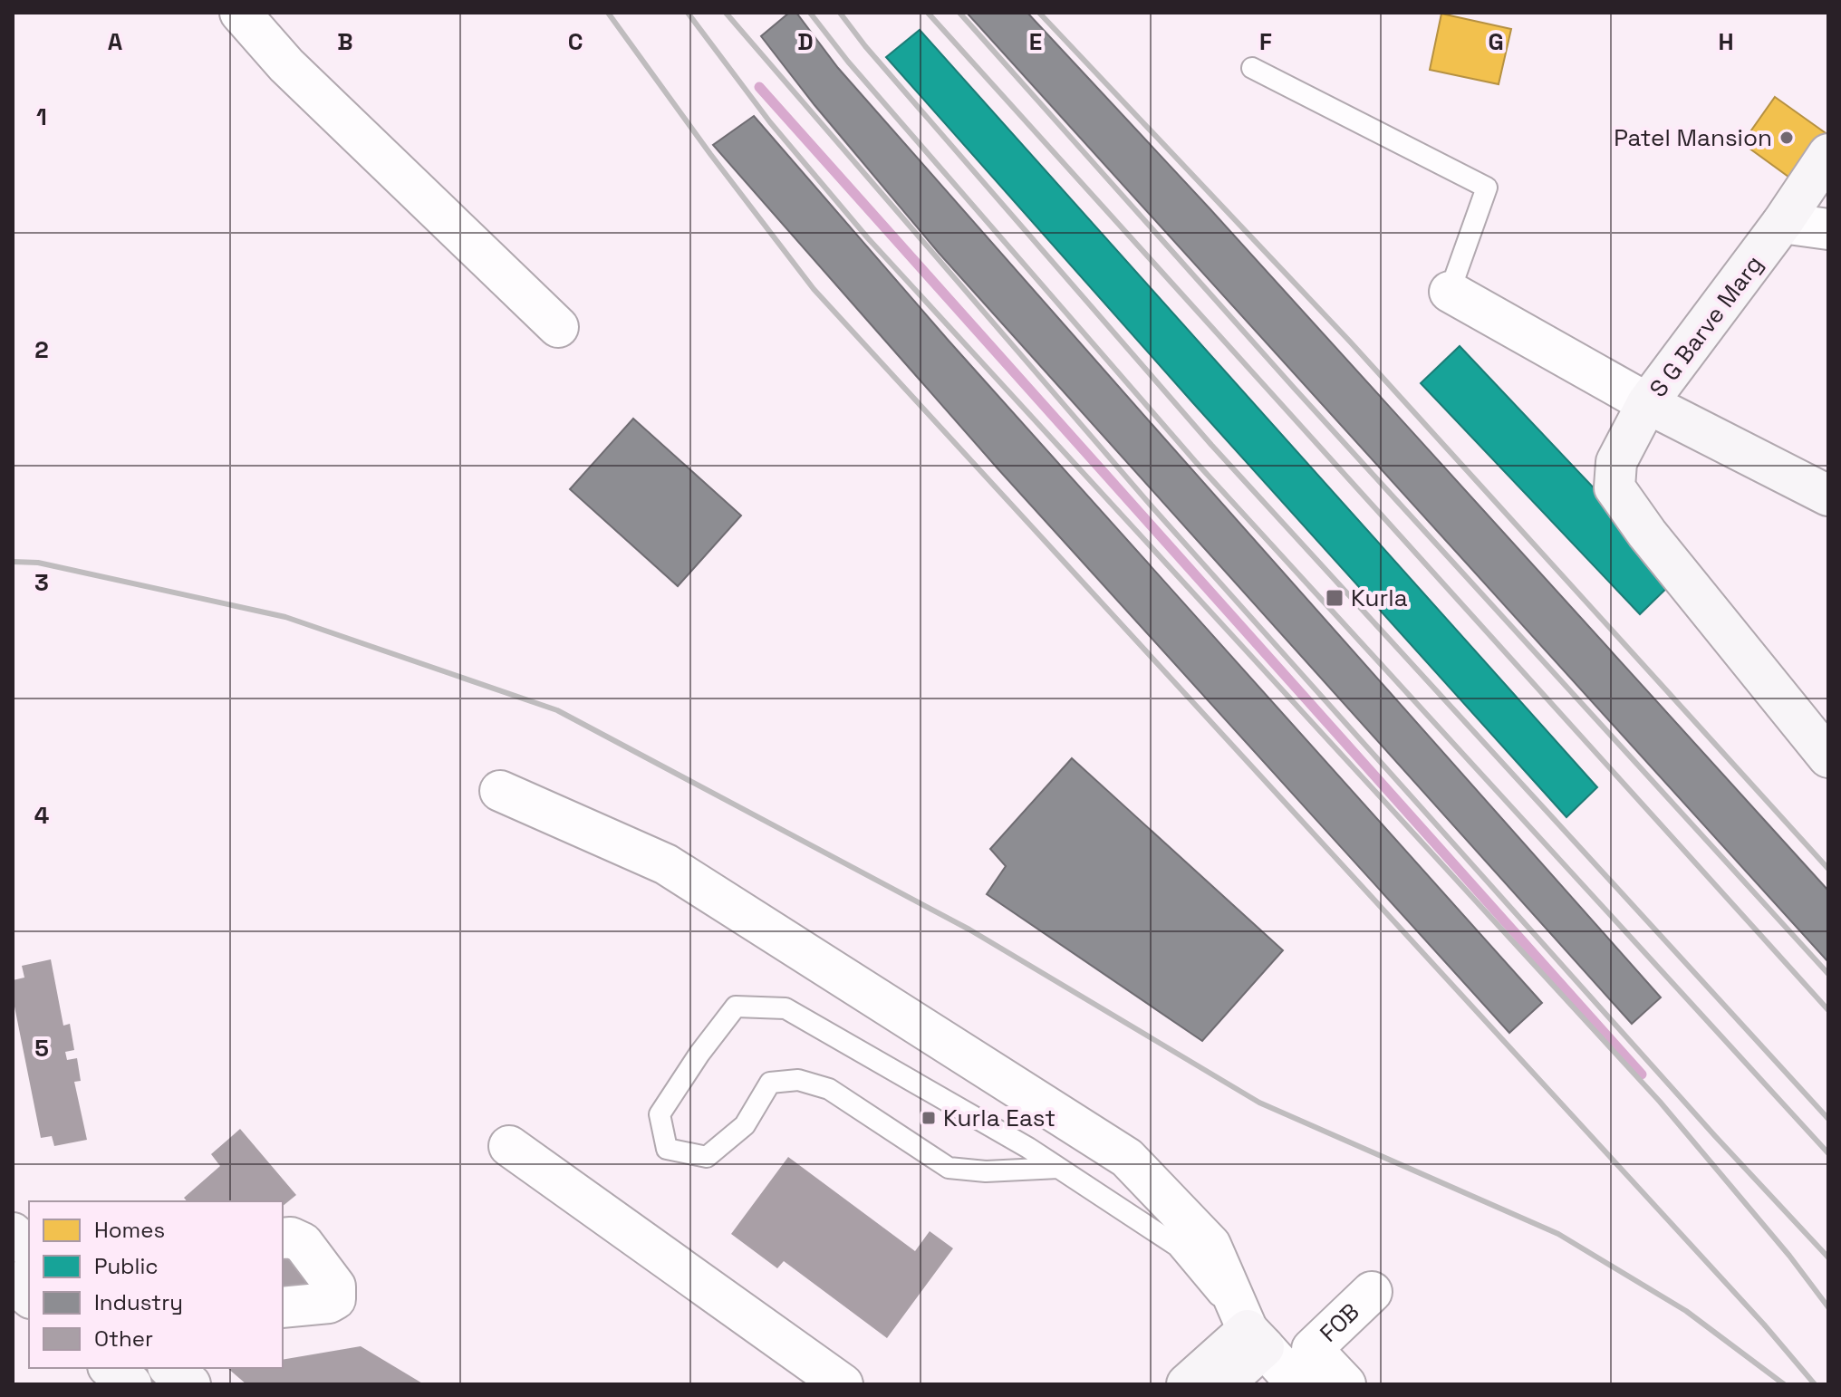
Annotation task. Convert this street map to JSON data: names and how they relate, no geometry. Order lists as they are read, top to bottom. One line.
{"streets":{"street":["S G Barve Marg","FOB"]},"places":{"other":["Patel Mansion"],"transit":["Kurla","Kurla East"]},"legend":["Homes","Public","Industry","Other"],"grid":{"columns":["A","B","C","D","E","F","G","H"],"rows":["1","2","3","4","5"]}}
